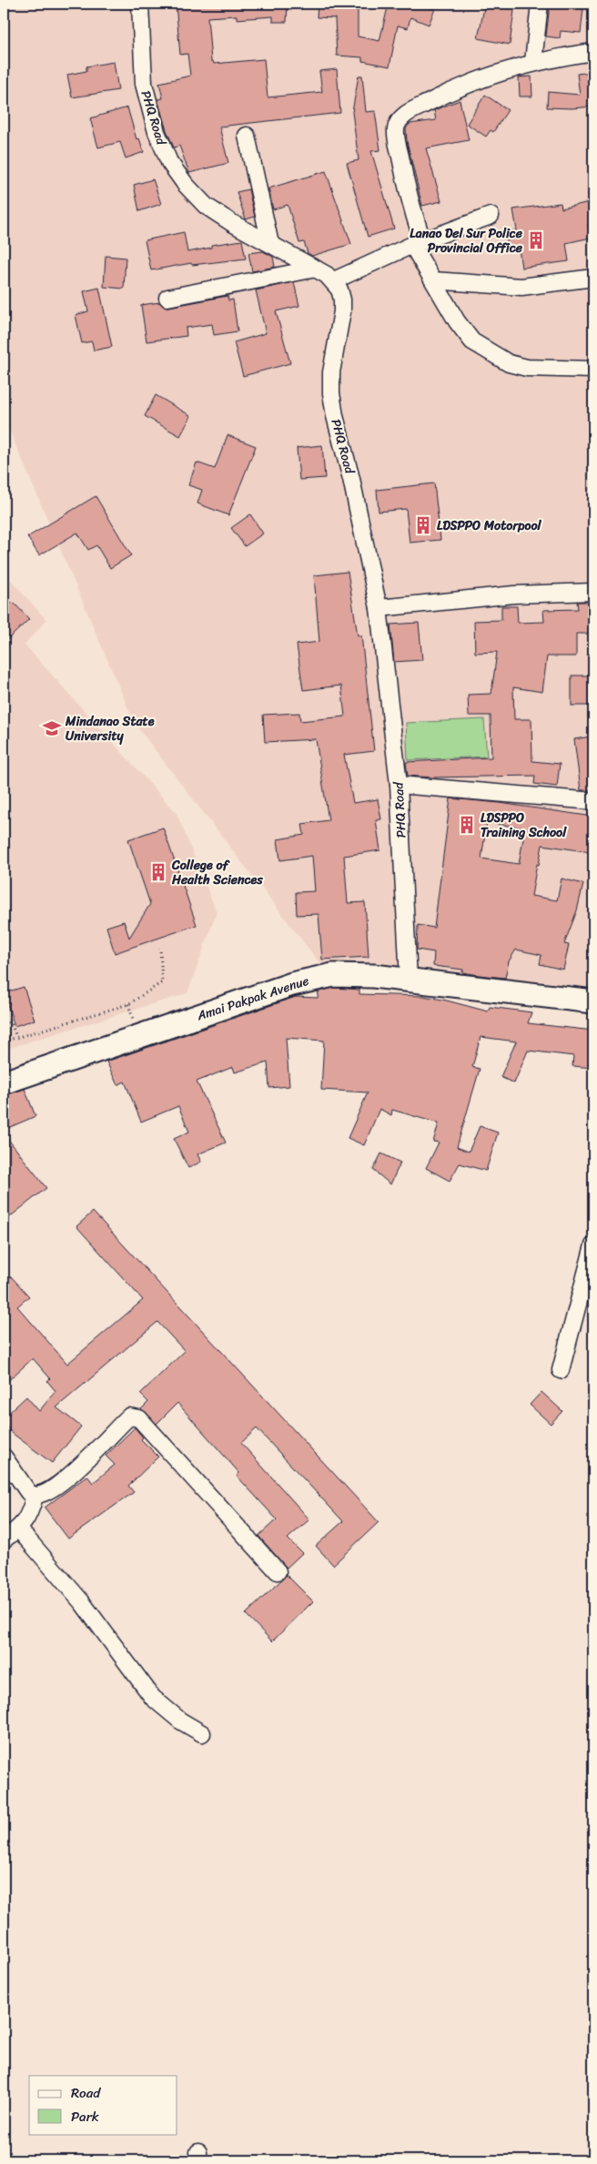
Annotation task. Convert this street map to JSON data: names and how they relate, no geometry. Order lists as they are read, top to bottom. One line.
{"streets":{"highway":["Amai Pakpak Avenue"],"street":["PHQ Road"]},"crossings":[["PHQ Road","Amai Pakpak Avenue"]],"places":{"building":["Lanao Del Sur Police Provincial Office","LDSPPO Motorpool","LDSPPO Training School","College of Health Sciences"],"school or university":["Mindanao State University"]},"legend":["Road","Park"]}
